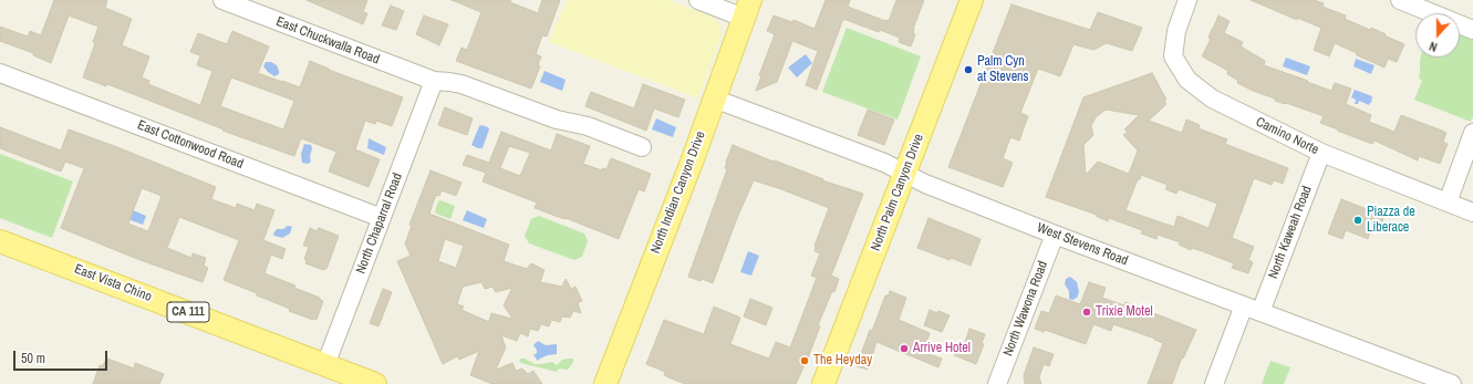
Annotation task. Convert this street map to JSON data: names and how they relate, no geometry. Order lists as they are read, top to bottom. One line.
{"streets":{"main road":["North Indian Canyon Drive","North Palm Canyon Drive","East Vista Chino","CA 111"],"street":["East Chuckwalla Road","Camino Norte","East Cottonwood Road","North Chaparral Road","North Kaweah Road","West Stevens Road","North Wawona Road"]},"crossings":[["East Chuckwalla Road","North Chaparral Road"],["Camino Norte","North Kaweah Road"],["East Cottonwood Road","North Chaparral Road"],["North Indian Canyon Drive","West Stevens Road"],["North Palm Canyon Drive","West Stevens Road"],["North Chaparral Road","East Vista Chino"],["North Kaweah Road","West Stevens Road"],["West Stevens Road","North Wawona Road"]],"places":["Palm Cyn at Stevens","Piazza de Liberace","Trixie Motel","Arrive Hotel","The Heyday"],"scale_bar":"50 m","north":"bottom"}
